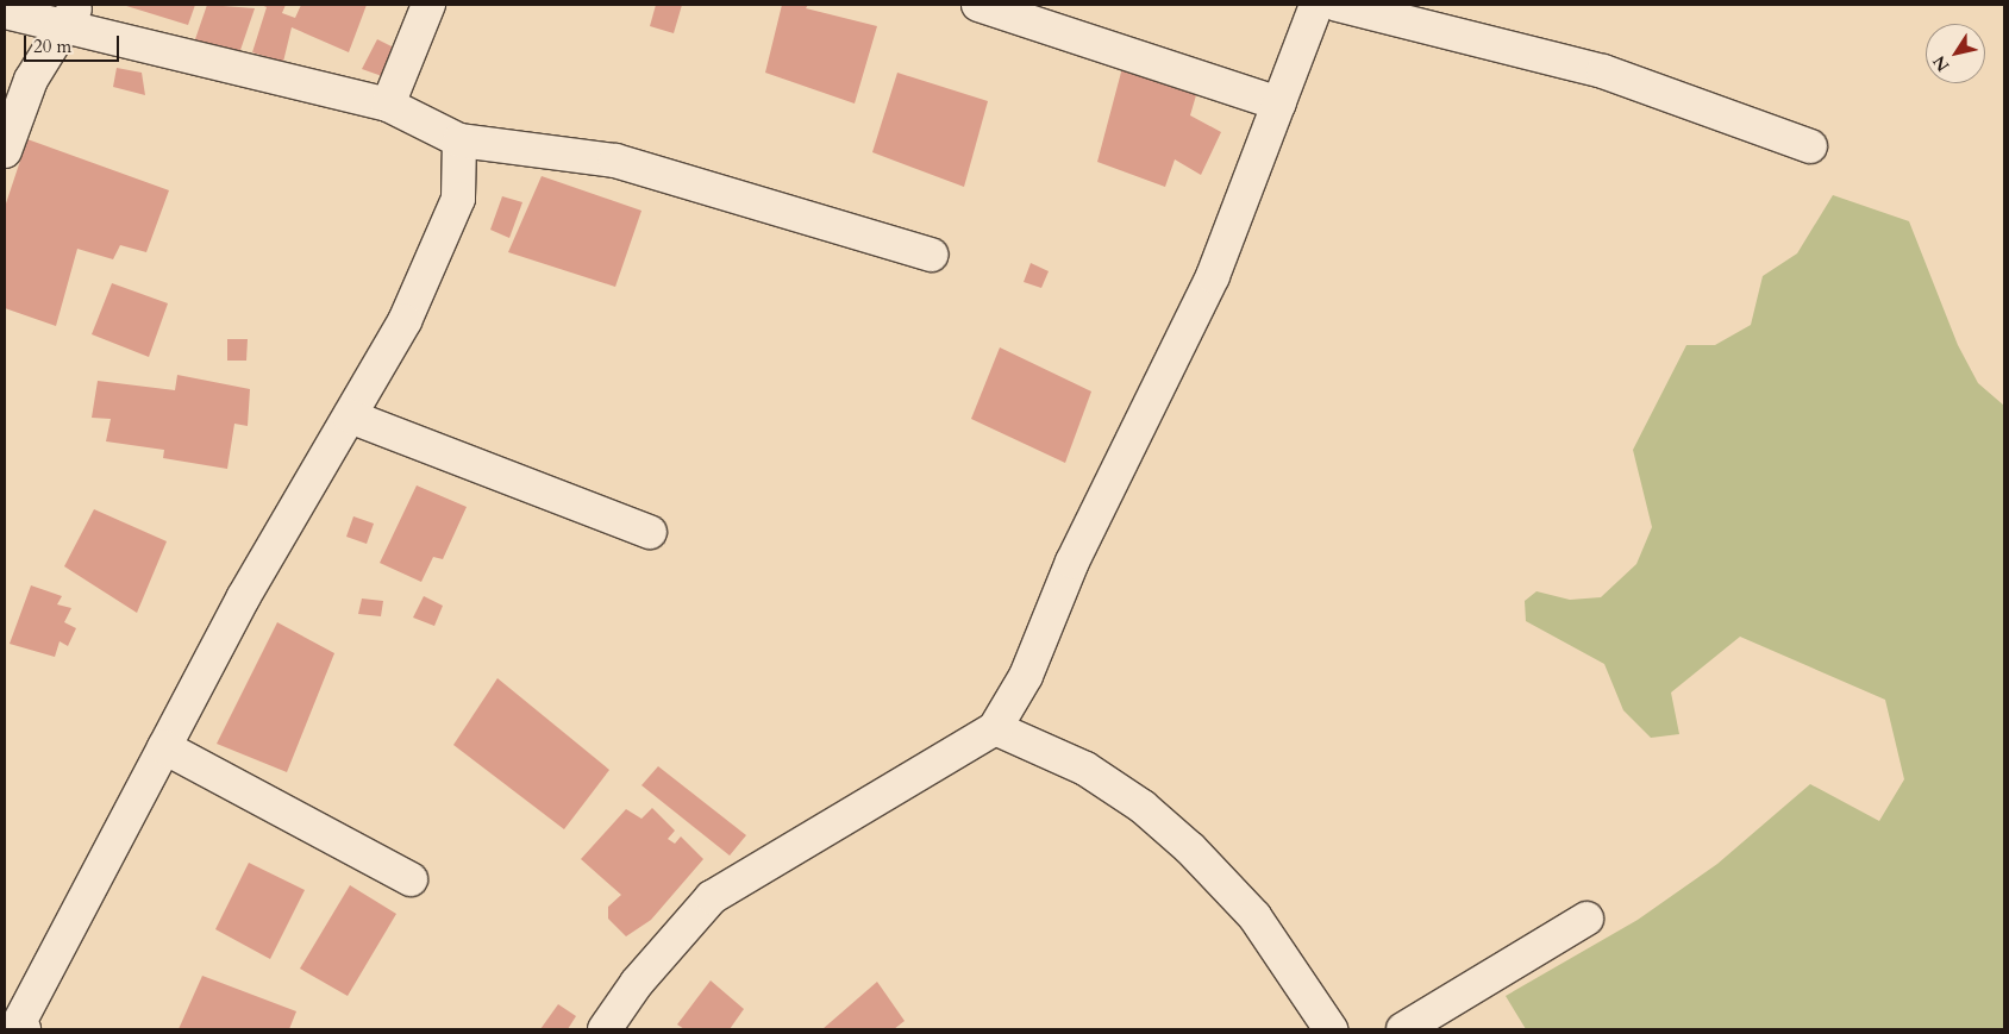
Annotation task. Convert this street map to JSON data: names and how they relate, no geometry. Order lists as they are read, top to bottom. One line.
{"scale_bar":"20 m","north":"bottom left"}
